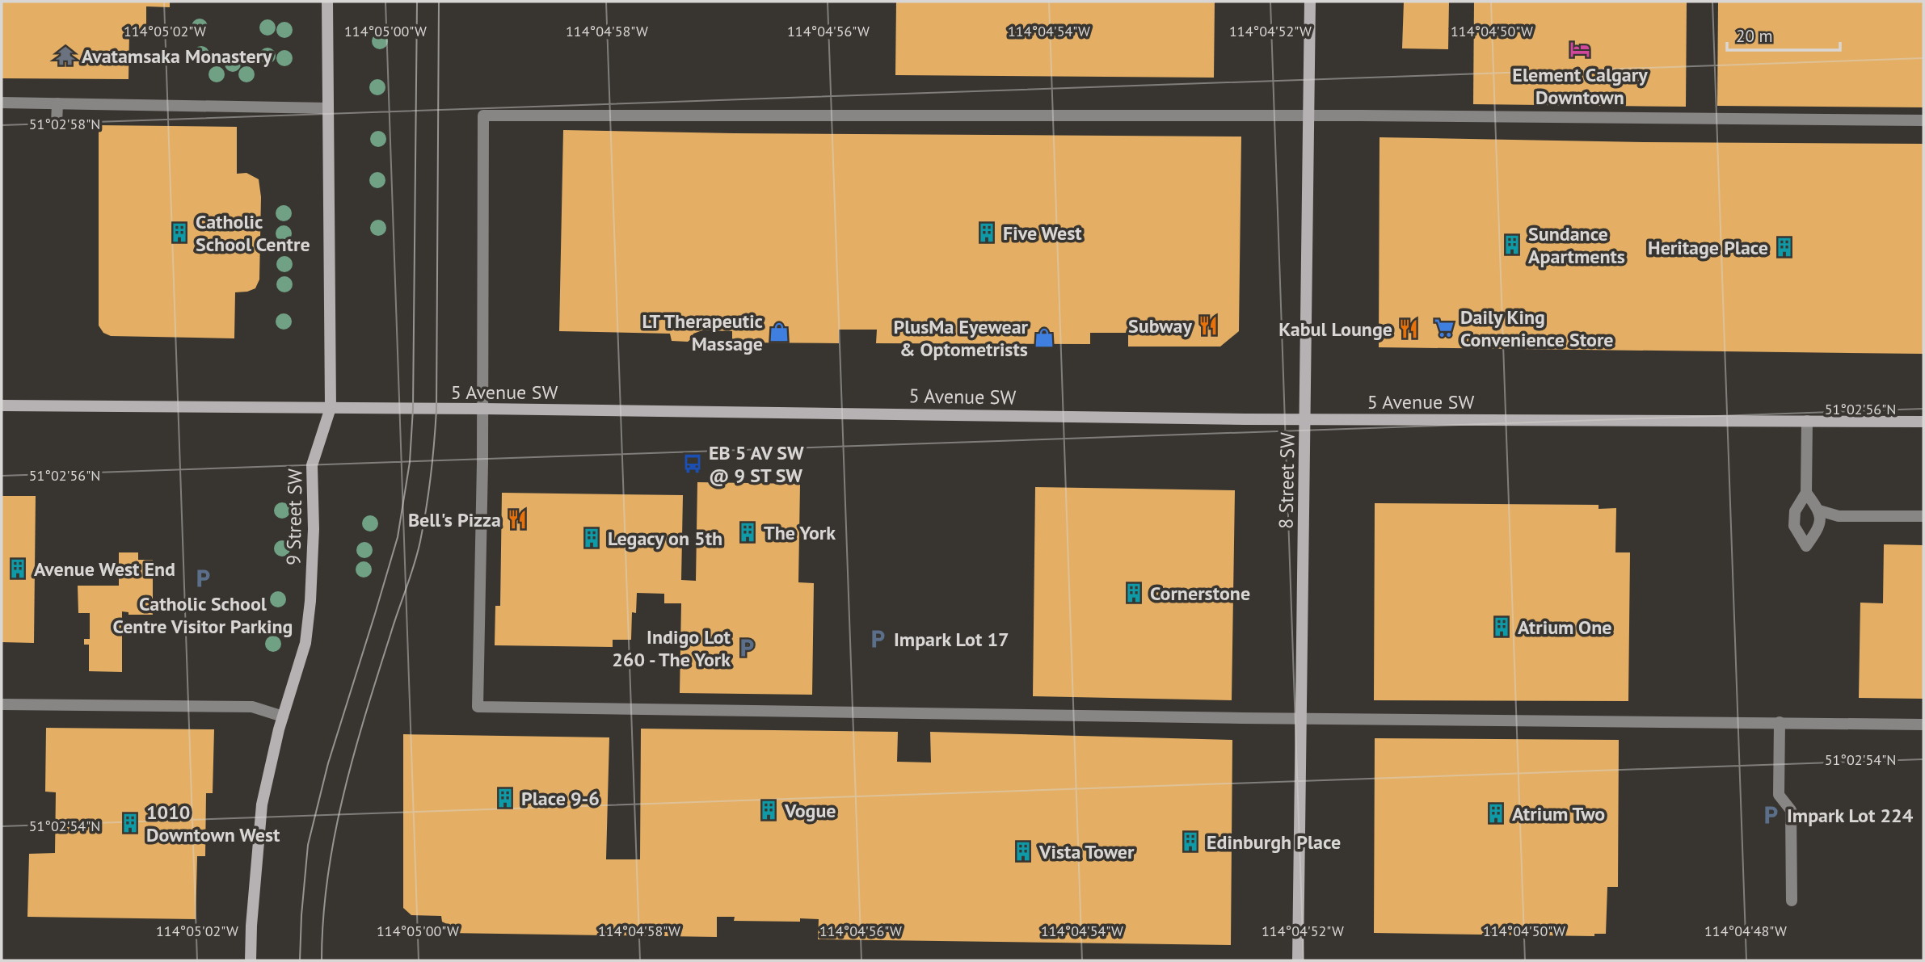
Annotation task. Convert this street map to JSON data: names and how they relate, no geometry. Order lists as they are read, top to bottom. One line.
{"streets":{"main road":["5 Avenue SW","8 Street SW","9 Street SW"]},"crossings":[["5 Avenue SW","8 Street SW"],["5 Avenue SW","9 Street SW"]],"places":{"hotel":["Element Calgary Downtown"],"temple":["Avatamsaka Monastery"],"building":["Catholic School Centre","Five West","Sundance Apartments","Heritage Place","The York","Legacy on 5th","Avenue West End","Cornerstone","Atrium One","Place 9-6","Vogue","Atrium Two","1010 Downtown West","Edinburgh Place","Vista Tower"],"restaurant":["Subway","Kabul Lounge","Bell's Pizza"],"supermarket":["Daily King Convenience Store"],"shop":["LT Therapeutic Massage","PlusMa Eyewear & Optometrists"],"bus stop":["EB 5 AV SW @ 9 ST SW"],"parking":["Catholic School Centre Visitor Parking","Impark Lot 17","Indigo Lot 260 - The York","Impark Lot 224"]},"scale_bar":"20 m","coordinates":["114°05'02\"W","114°05'00\"W","114°04'58\"W","114°04'56\"W","114°04'54\"W","114°04'52\"W","114°04'50\"W","51°02'58\"N","51°02'56\"N","51°02'54\"N","114°04'48\"W"]}
